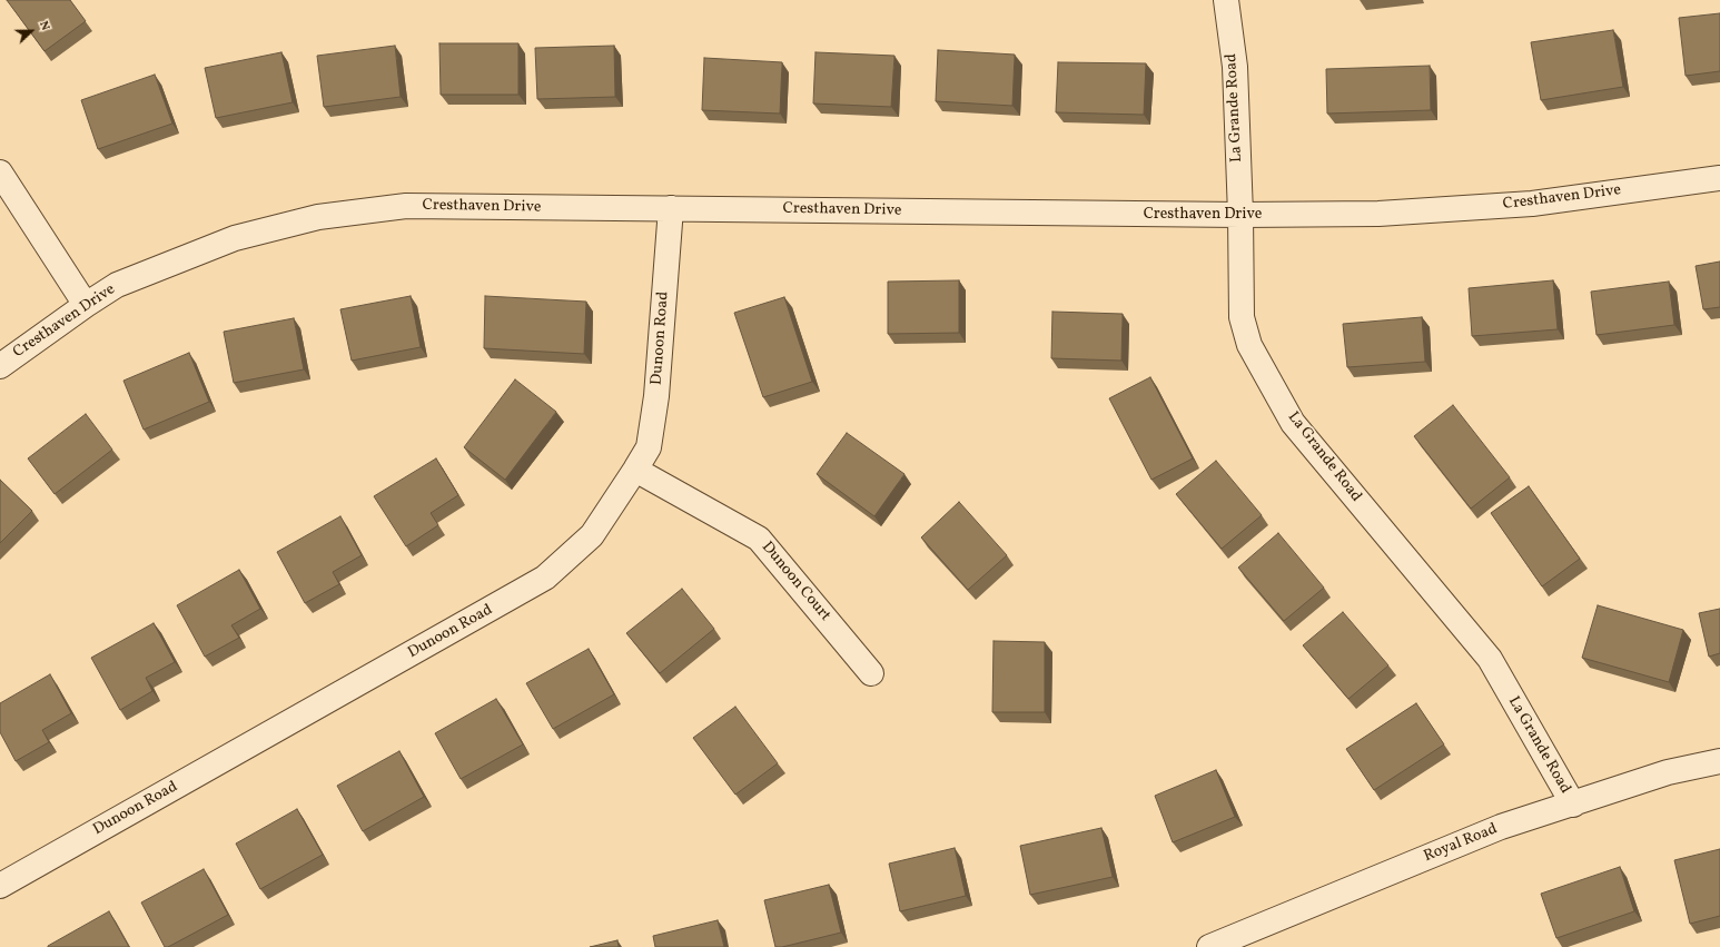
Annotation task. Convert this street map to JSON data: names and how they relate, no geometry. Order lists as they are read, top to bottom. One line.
{"streets":{"street":["La Grande Road","Cresthaven Drive","Dunoon Road","Dunoon Court","Royal Road"]},"crossings":[["La Grande Road","Cresthaven Drive"],["La Grande Road","Royal Road"],["Cresthaven Drive","Dunoon Road"],["Dunoon Road","Dunoon Court"]],"north":"right"}
